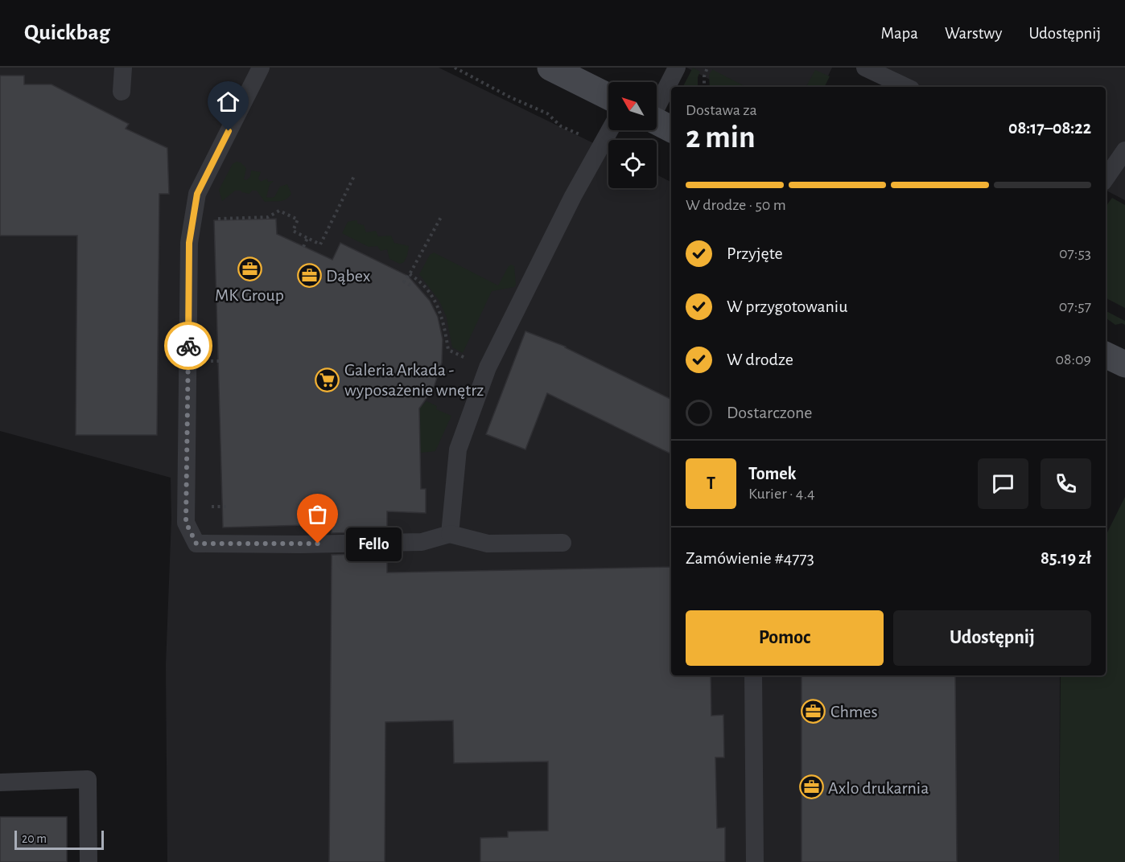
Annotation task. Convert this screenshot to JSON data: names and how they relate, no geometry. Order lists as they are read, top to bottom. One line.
{"places":{"office":["MK Group","Dąbex","Chmes","Axlo drukarnia"],"supermarket":["Galeria Arkada - wyposażenie wnętrz"],"other":["Fello"]},"scale_bar":"20 m","north":"top left","page":{"header":"Quickbag","nav":["Mapa","Warstwy","Udostępnij"],"heading":["2 min","Dostawa za","08:17–08:22"],"panel":["Tomek","Kurier · 4.4","Zamówienie #4773","85.19 zł"],"bar":"W drodze · 50 m","list":[["Przyjęte","07:53"],["W przygotowaniu","07:57"],["W drodze","08:09"],"Dostarczone"],"round":"T","bubble":"Fello","buttons":["Pomoc","Udostępnij"],"scale":"20 m"}}
